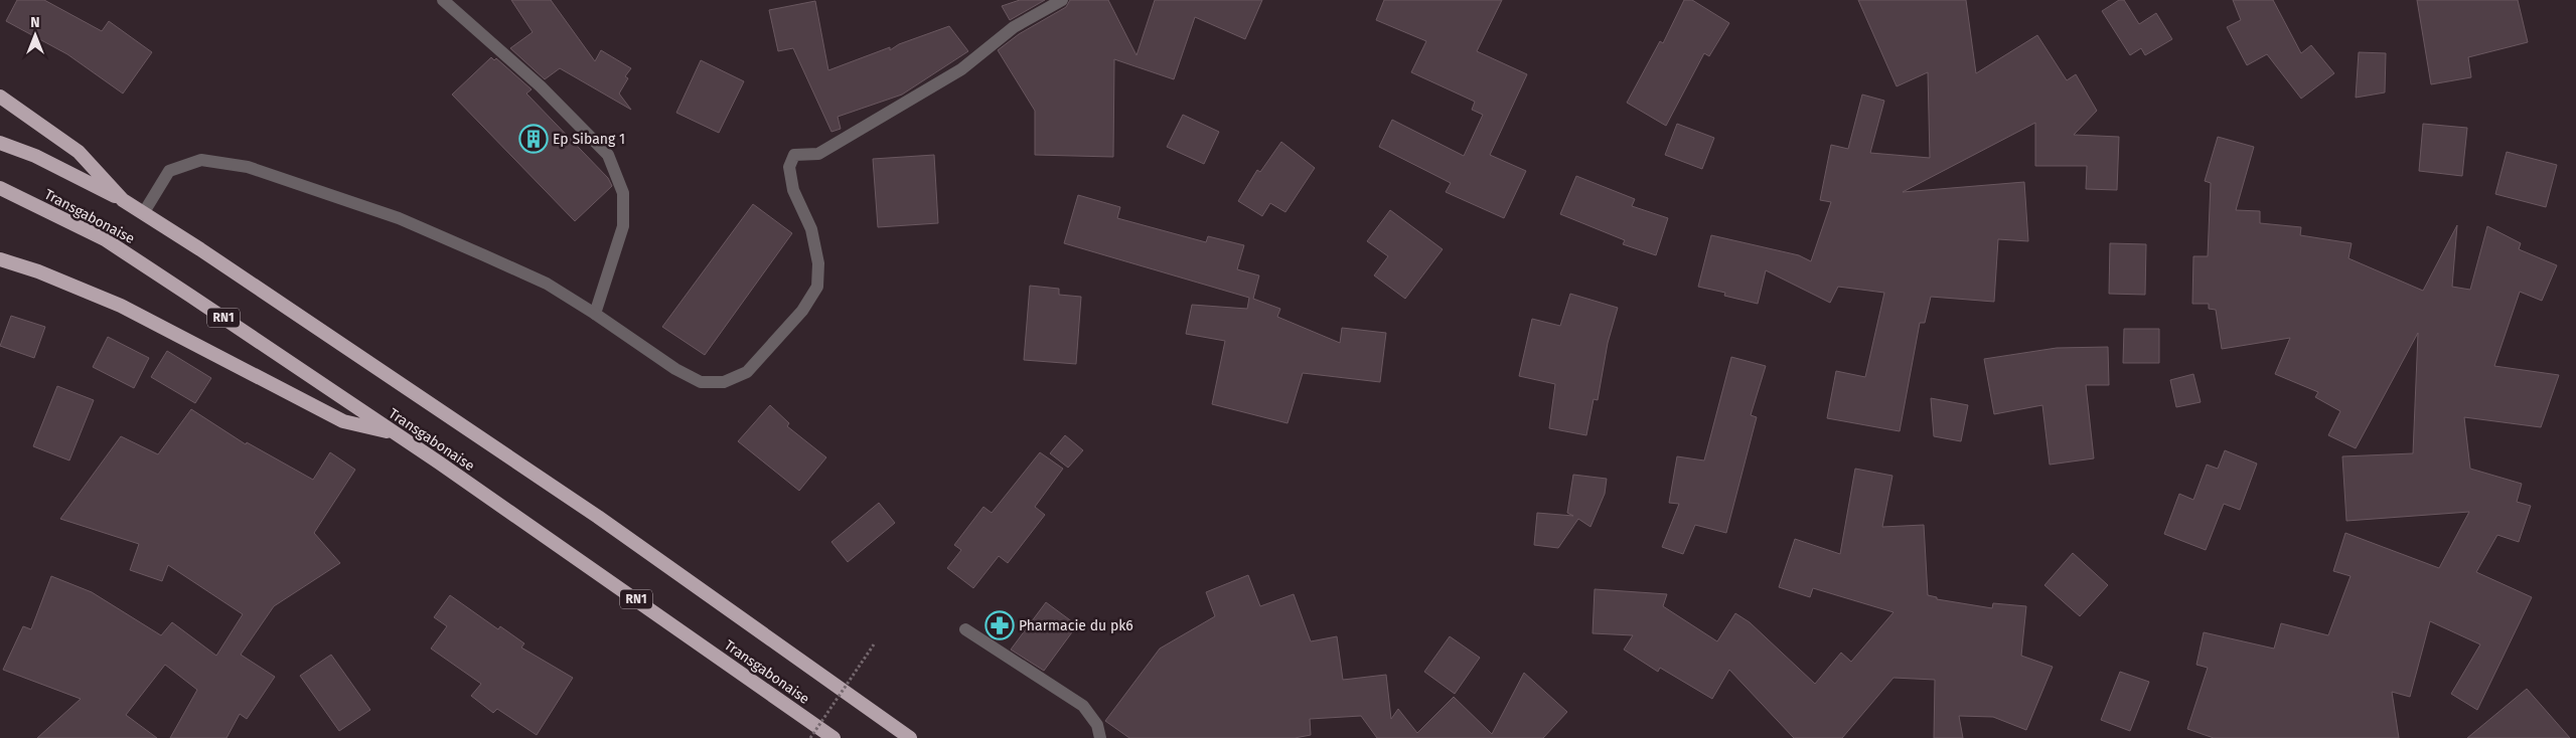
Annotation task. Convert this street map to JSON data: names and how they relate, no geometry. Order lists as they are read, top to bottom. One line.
{"streets":{"highway":["Transgabonaise","RN1"]},"places":{"building":["Ep Sibang 1"],"pharmacy":["Pharmacie du pk6"]},"north":"top"}
